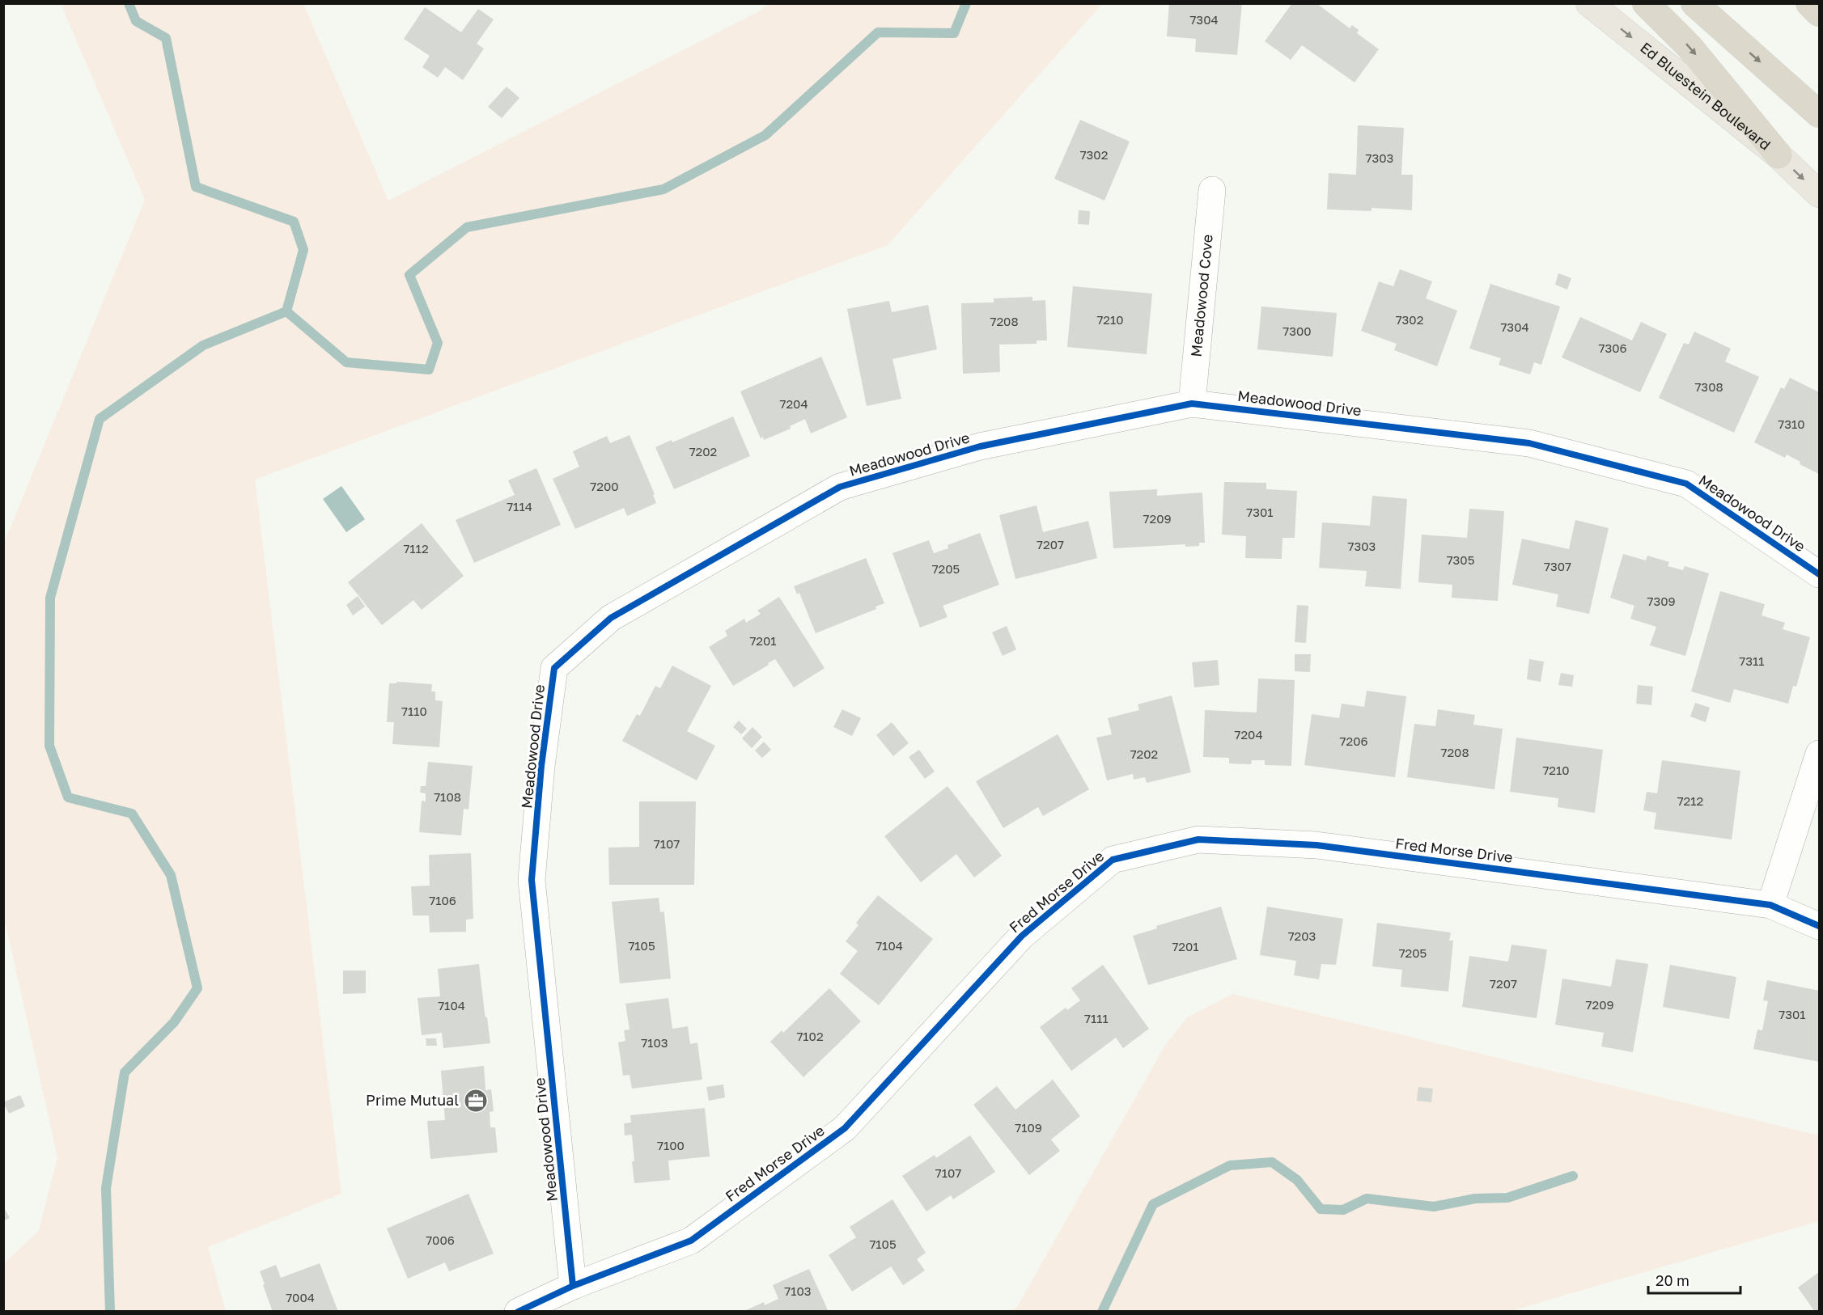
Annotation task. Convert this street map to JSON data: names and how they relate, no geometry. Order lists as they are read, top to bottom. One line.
{"streets":{"main road":["Ed Bluestein Boulevard"],"street":["Meadowood Cove","Meadowood Drive","Fred Morse Drive"]},"crossings":[["Meadowood Cove","Meadowood Drive"],["Meadowood Drive","Fred Morse Drive"]],"one_way":["Ed Bluestein Boulevard"],"places":{"office":["Prime Mutual"]},"house_numbers":["7304","7302","7303","7210","7302","7208","7304","7300","7306","7308","7204","7310","7202","7200","7114","7301","7209","7207","7303","7112","7305","7307","7205","7309","7201","7311","7110","7204","7206","7208","7202","7210","7108","7212","7107","7106","7203","7105","7104","7201","7205","7207","7209","7104","7301","7111","7102","7103","7109","7100","7107","7006","7105","7103","7004"],"scale_bar":"20 m"}
